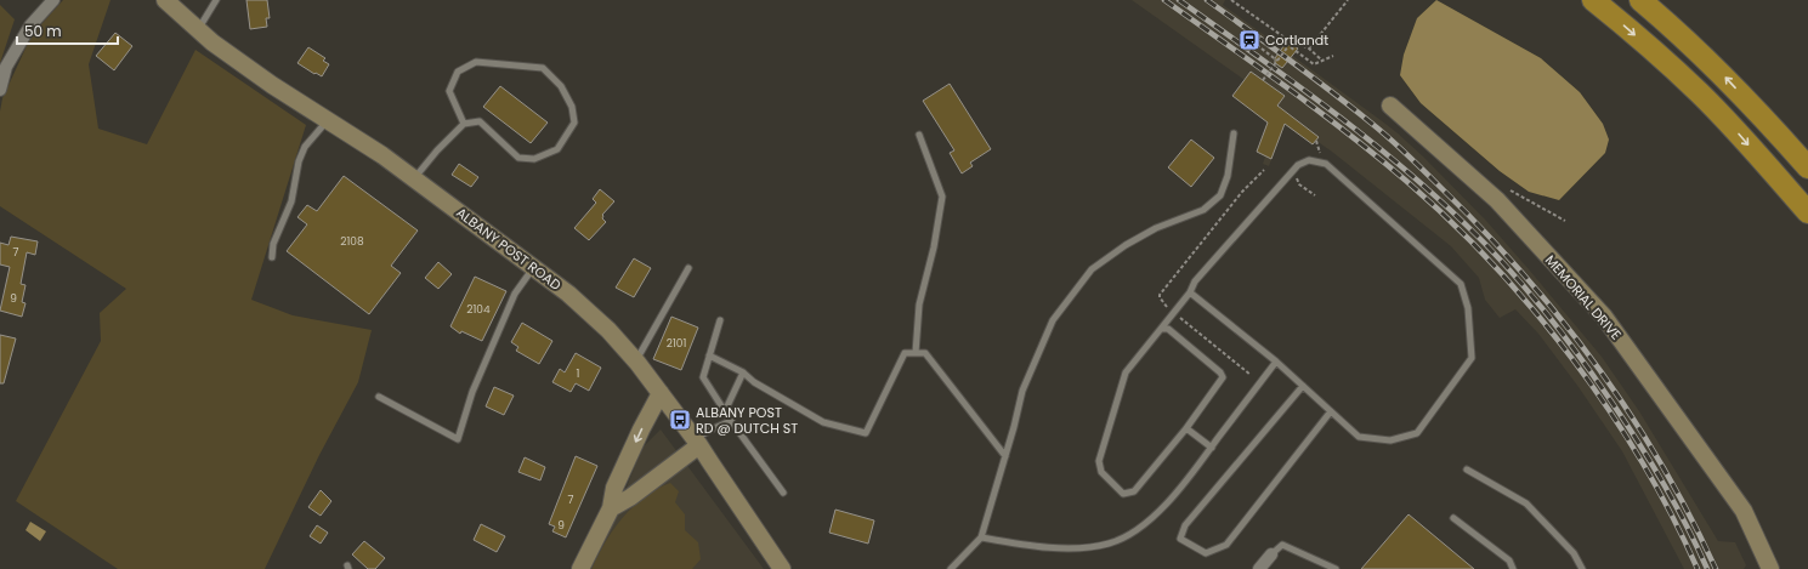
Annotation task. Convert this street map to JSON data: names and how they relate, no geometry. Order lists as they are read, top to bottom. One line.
{"streets":{"street":["ALBANY POST ROAD","MEMORIAL DRIVE"]},"places":{"station":["Cortlandt"],"bus stop":["ALBANY POST RD @ DUTCH ST"]},"house_numbers":["2108","7","9","2104","2101","1","7","9"],"scale_bar":"50 m"}
